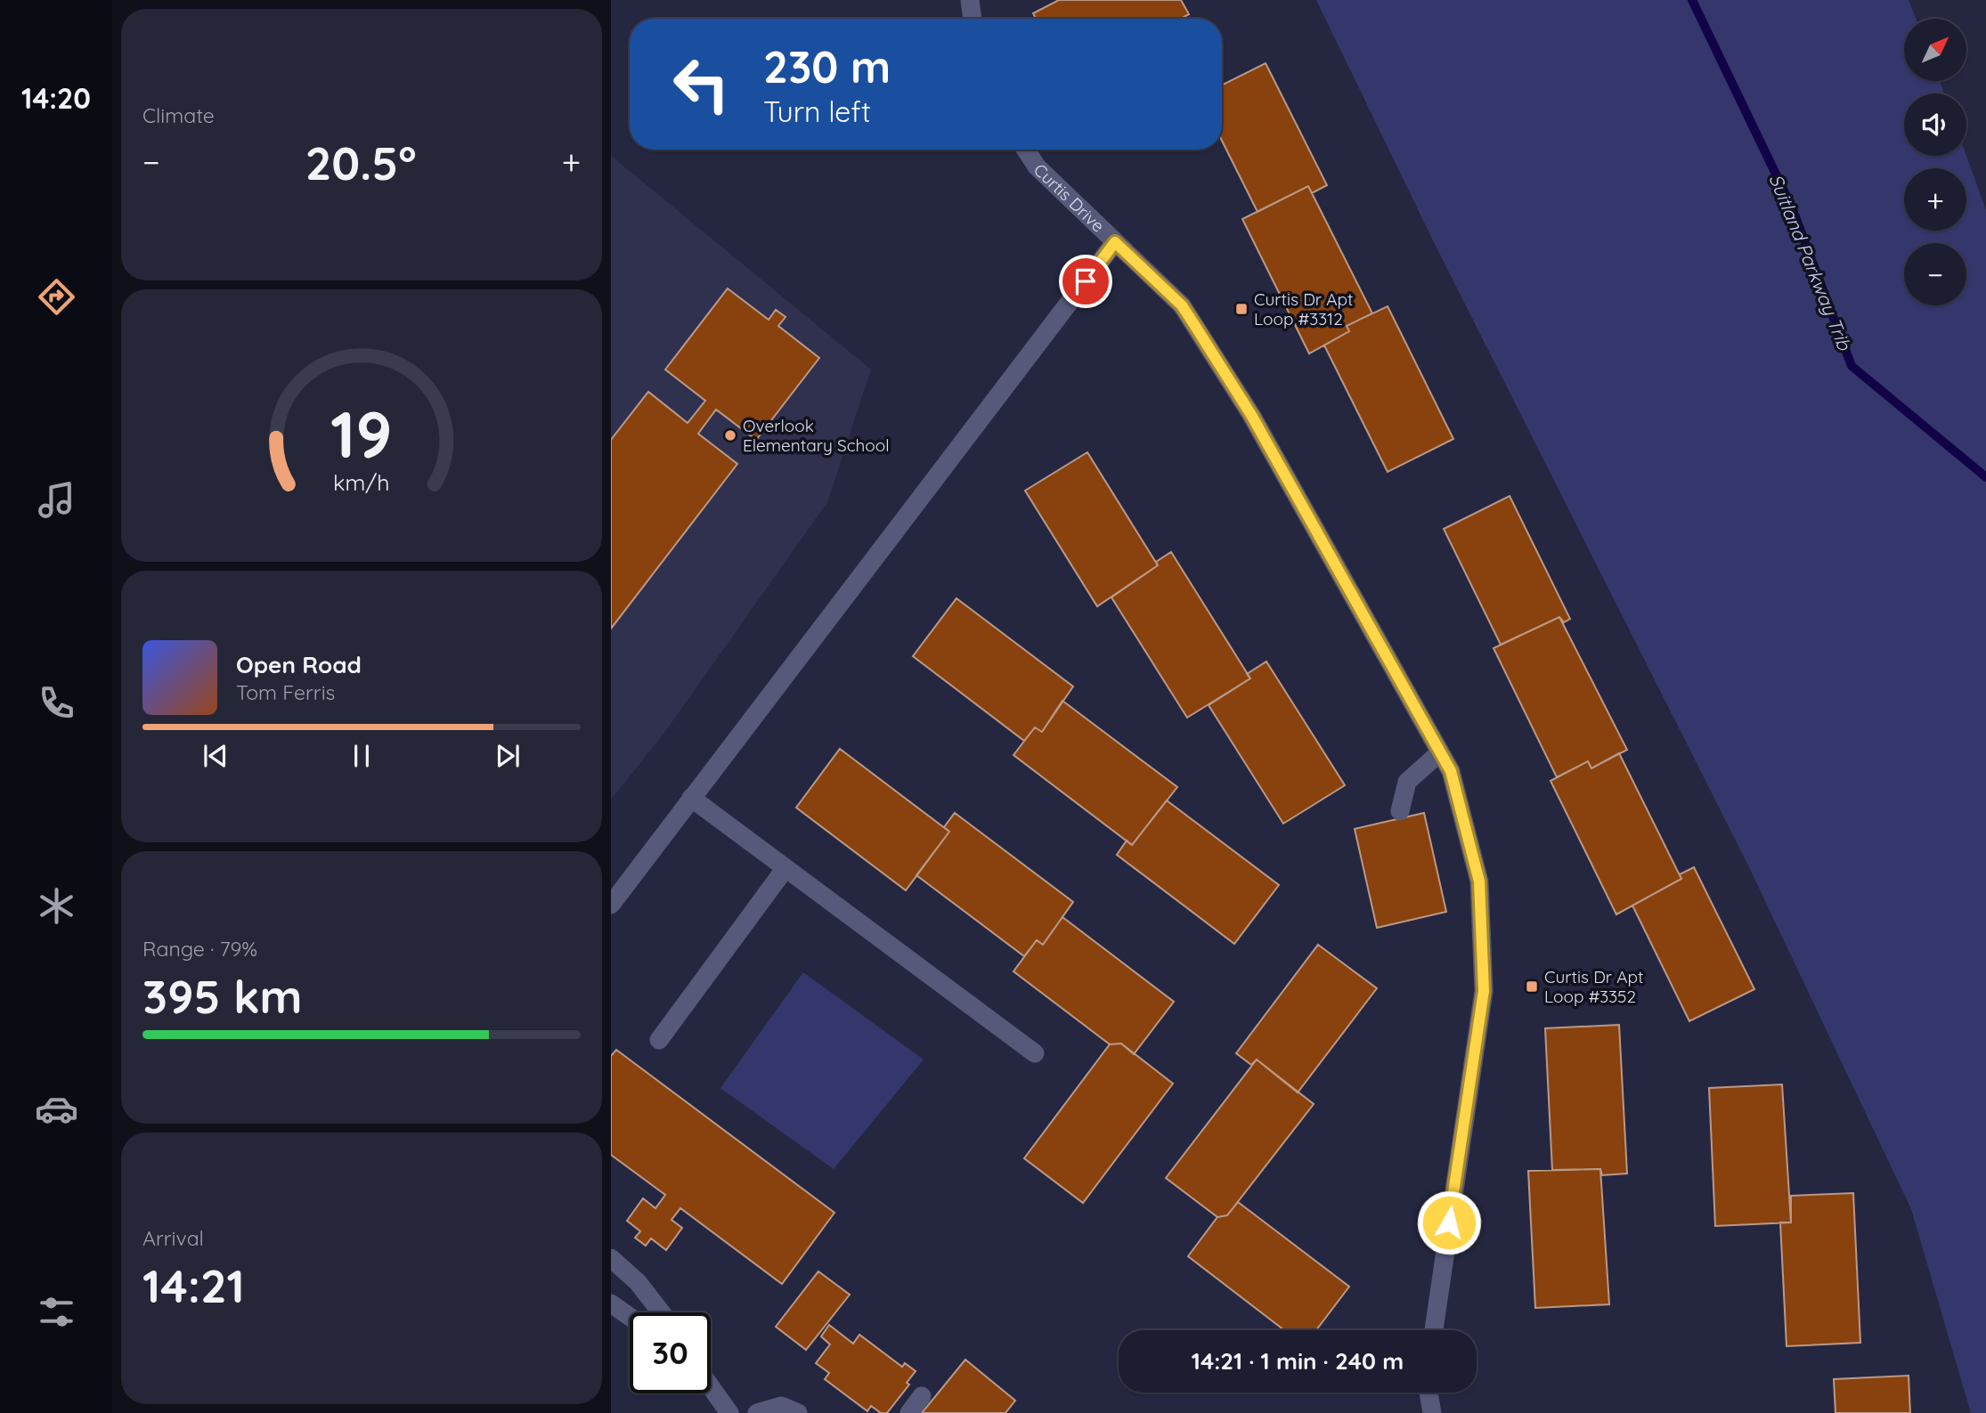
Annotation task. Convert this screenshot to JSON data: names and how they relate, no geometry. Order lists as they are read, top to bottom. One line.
{"streets":{"street":["Curtis Drive"]},"water":["Suitland Parkway Trib"],"places":{"transit":["Curtis Dr Apt Loop #3312","Curtis Dr Apt Loop #3352"],"other":["Overlook Elementary School"]},"north":"top right","page":{"tabs":"14:20","tile":["Climate",["Range · 79%","395 km"],["Arrival","14:21"]],"map_buttons":["+","−"],"turn":["230 m","Turn left"],"heat":["−","20.5°","+"],"song":["Open Road","Tom Ferris"],"limit":"30","trip":"14:21 · 1 min · 240 m","gauge":["19","km/h"]}}
